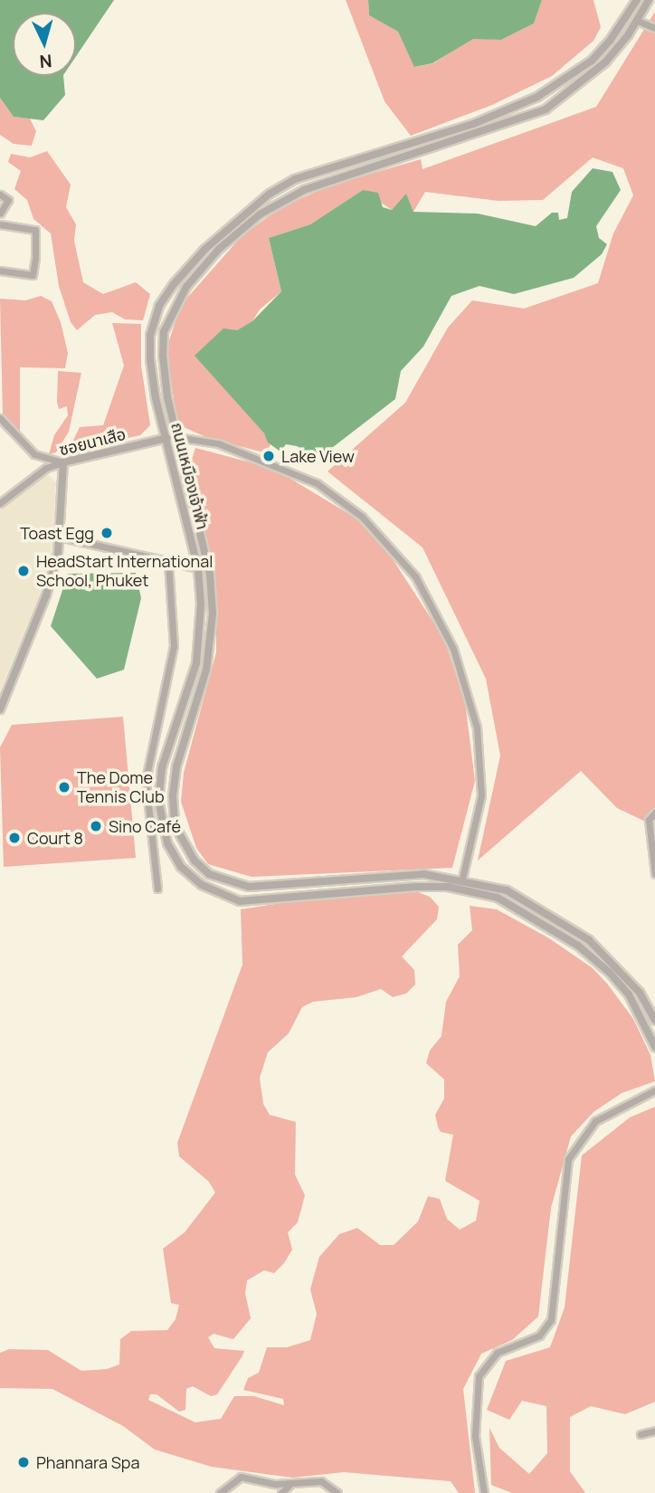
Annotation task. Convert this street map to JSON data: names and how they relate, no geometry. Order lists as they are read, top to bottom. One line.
{"streets":{"street":["ซอยนาเสือ","ถนนเหมืองเจ้าฟ้า"]},"crossings":[["ซอยนาเสือ","ถนนเหมืองเจ้าฟ้า"]],"places":["Lake View","Toast Egg","HeadStart International School, Phuket","The Dome Tennis Club","Sino Café","Court 8","Phannara Spa"],"north":"bottom"}
